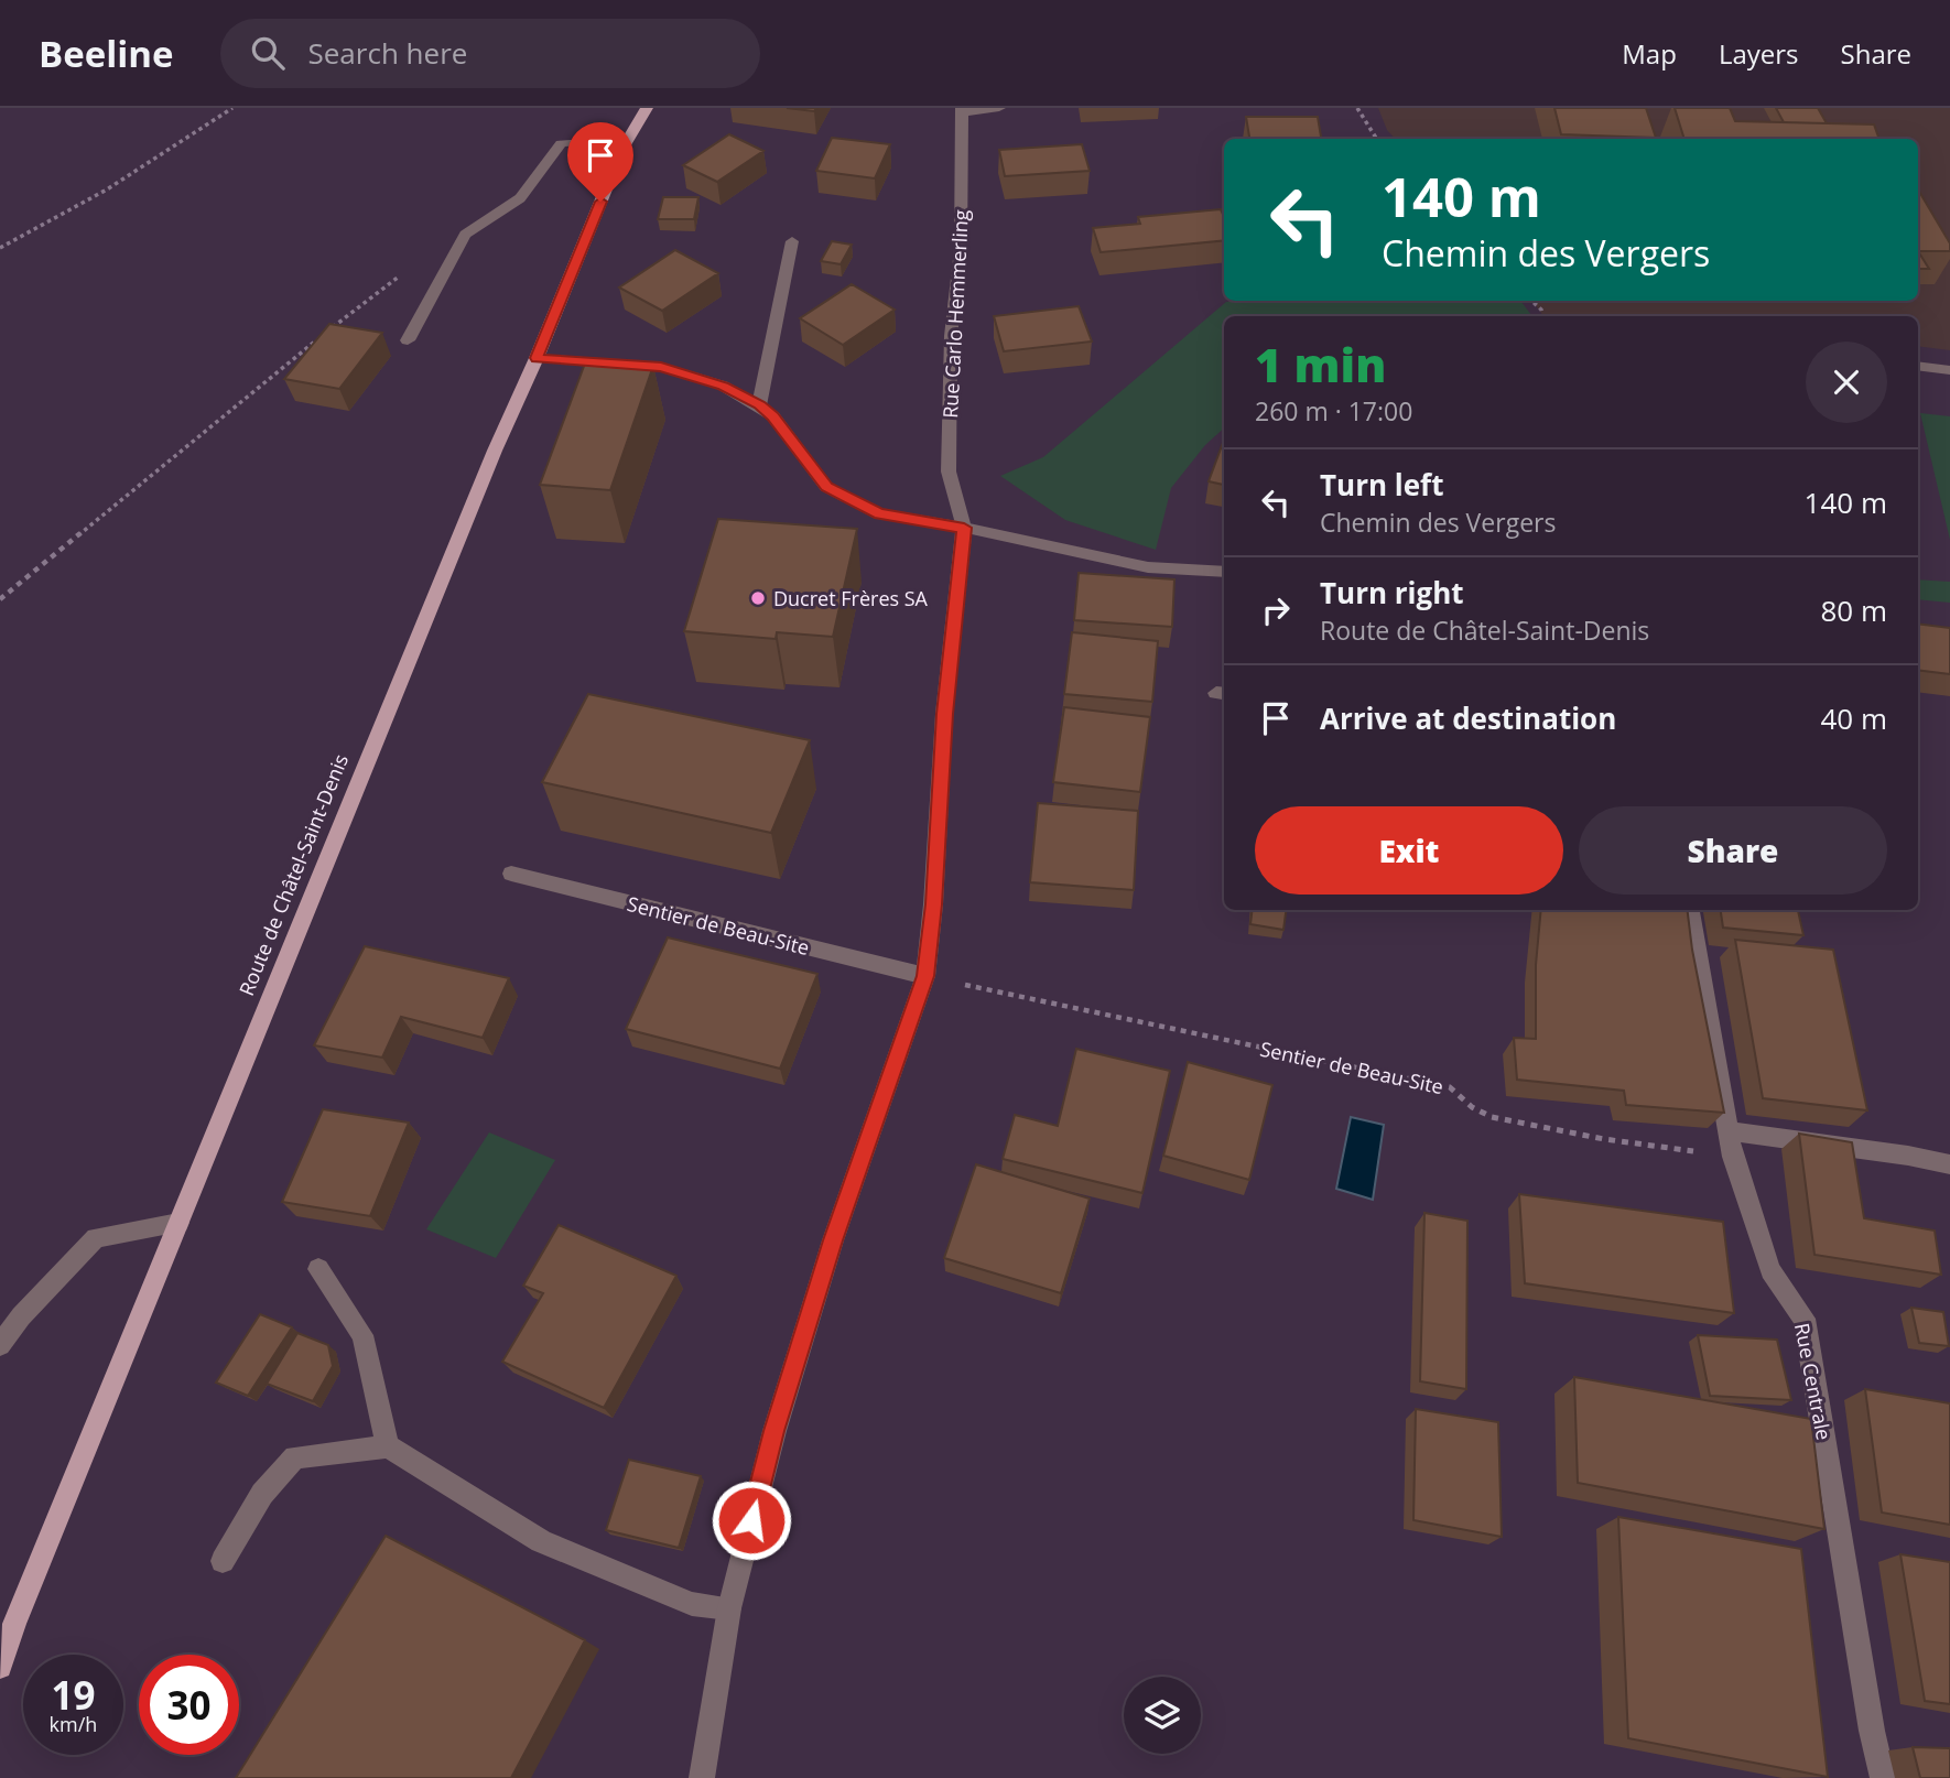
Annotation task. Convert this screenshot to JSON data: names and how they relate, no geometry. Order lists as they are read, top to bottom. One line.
{"streets":{"main road":["Route de Châtel-Saint-Denis"],"street":["Rue Carlo Hemmerling","Sentier de Beau-Site","Rue Centrale"]},"crossings":[["Rue Carlo Hemmerling","Sentier de Beau-Site"],["Sentier de Beau-Site","Rue Centrale"]],"places":["Ducret Frères SA"],"page":{"header":"Beeline","search":"Search here","nav":["Map","Layers","Share"],"turn":["140 m","Chemin des Vergers"],"heading":["1 min","260 m · 17:00"],"list":[{"name":"Turn left","note":"Chemin des Vergers","value":"140 m"},{"name":"Turn right","note":"Route de Châtel-Saint-Denis","value":"80 m"},{"name":"Arrive at destination","value":"40 m"}],"buttons":["Exit","Share"],"speed":"19 km/h","limit":"30"}}
